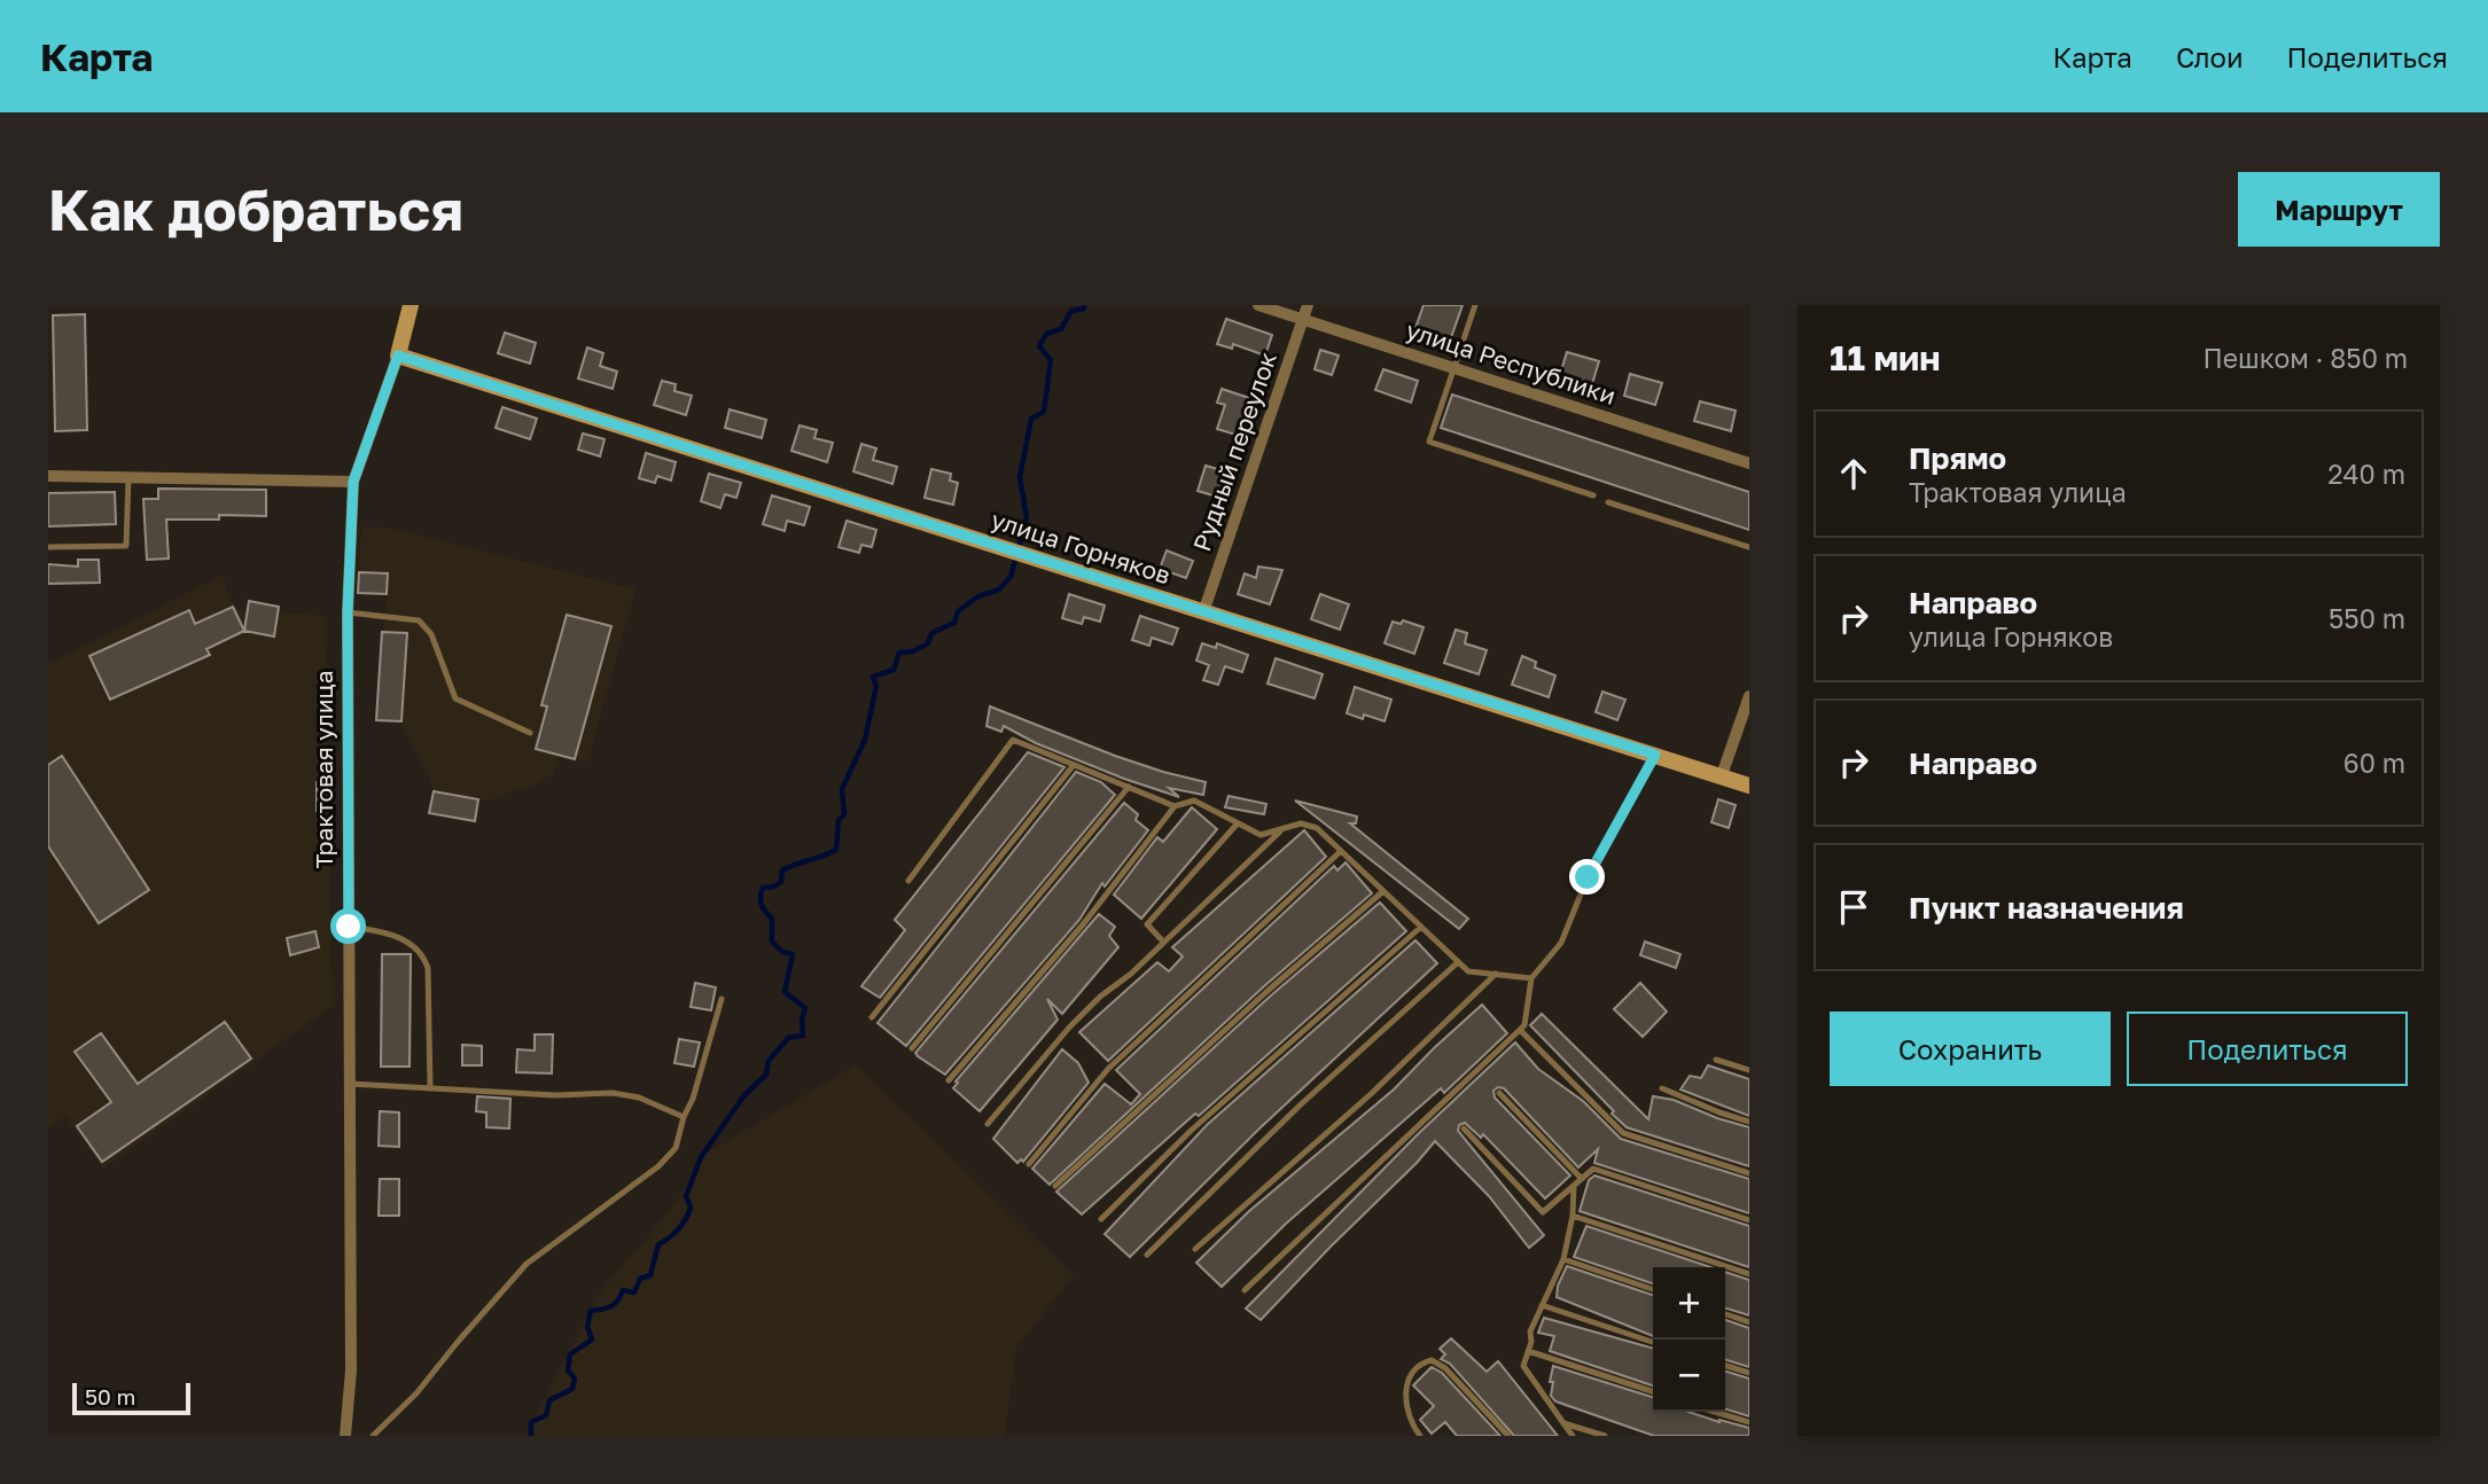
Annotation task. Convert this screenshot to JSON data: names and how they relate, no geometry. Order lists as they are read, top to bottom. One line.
{"streets":{"street":["улица Республики","Рудный переулок","улица Горняков","Трактовая улица"]},"crossings":[["улица Республики","Рудный переулок"],["Рудный переулок","улица Горняков"],["улица Горняков","Трактовая улица"]],"scale_bar":"50 m","page":{"header":"Карта","nav":["Карта","Слои","Поделиться"],"buttons":["Маршрут",["Сохранить","Поделиться"]],"title":"Как добраться","heading":["11 мин","Пешком · 850 m"],"list":[["Прямо","Трактовая улица","240 m"],["Направо","улица Горняков","550 m"],["Направо","60 m"],"Пункт назначения"],"map_buttons":["+","−"],"scale":"50 m"}}
